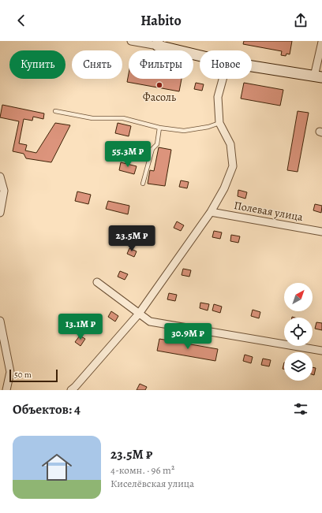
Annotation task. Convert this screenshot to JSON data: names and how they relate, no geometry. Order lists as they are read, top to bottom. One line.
{"streets":{"street":["Полевая улица"]},"places":["Фасоль"],"scale_bar":"50 m","north":"top right","page":{"header":"Habito","chip":["Купить","Снять","Фильтры","Новое"],"price":["55.3M ₽","23.5M ₽","13.1M ₽","30.9M ₽"],"scale":"50 m","heading":"Объектов: 4","list":[{"name":"23.5M ₽","note":"4-комн. · 96 m² · Киселёвская улица"}]}}
